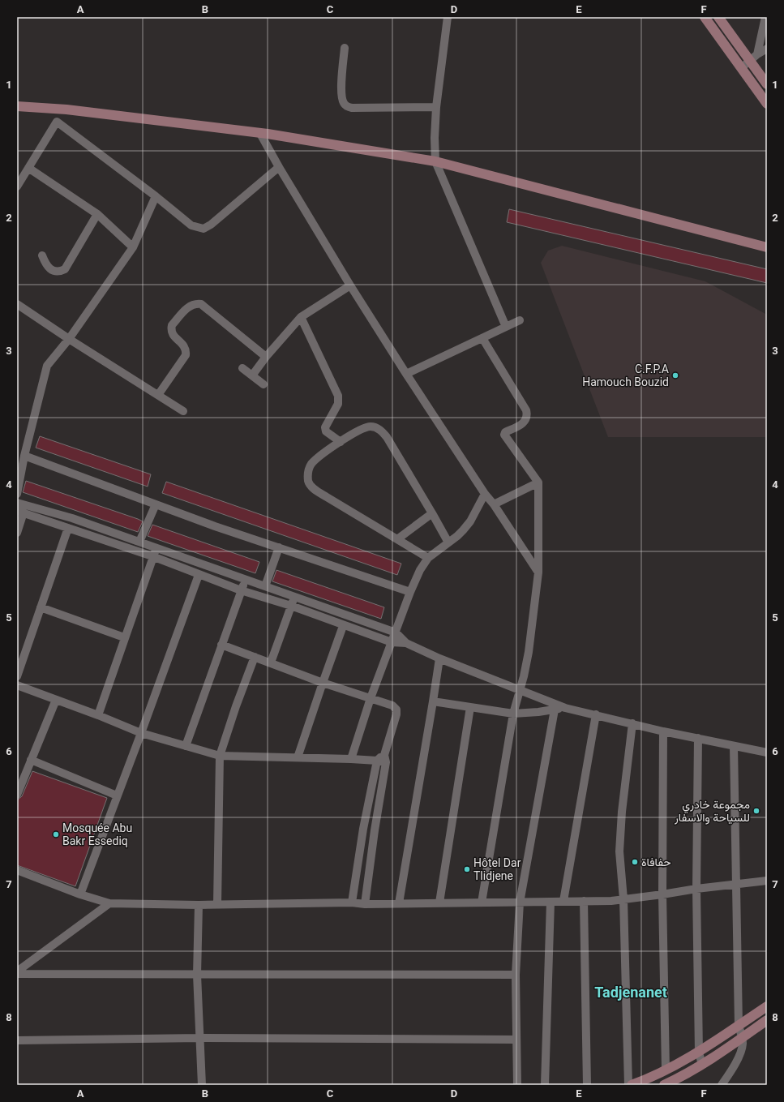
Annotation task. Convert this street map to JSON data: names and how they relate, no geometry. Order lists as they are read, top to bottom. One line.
{"districts":["Tadjenanet"],"places":["C.F.P.A Hamouch Bouzid","مجموعة خادري للسياحة والاسفار","Mosquée Abu Bakr Essediq","حفافاة","Hôtel Dar Tlidjene"],"grid":{"columns":["A","B","C","D","E","F"],"rows":["1","2","3","4","5","6","7","8"]}}
